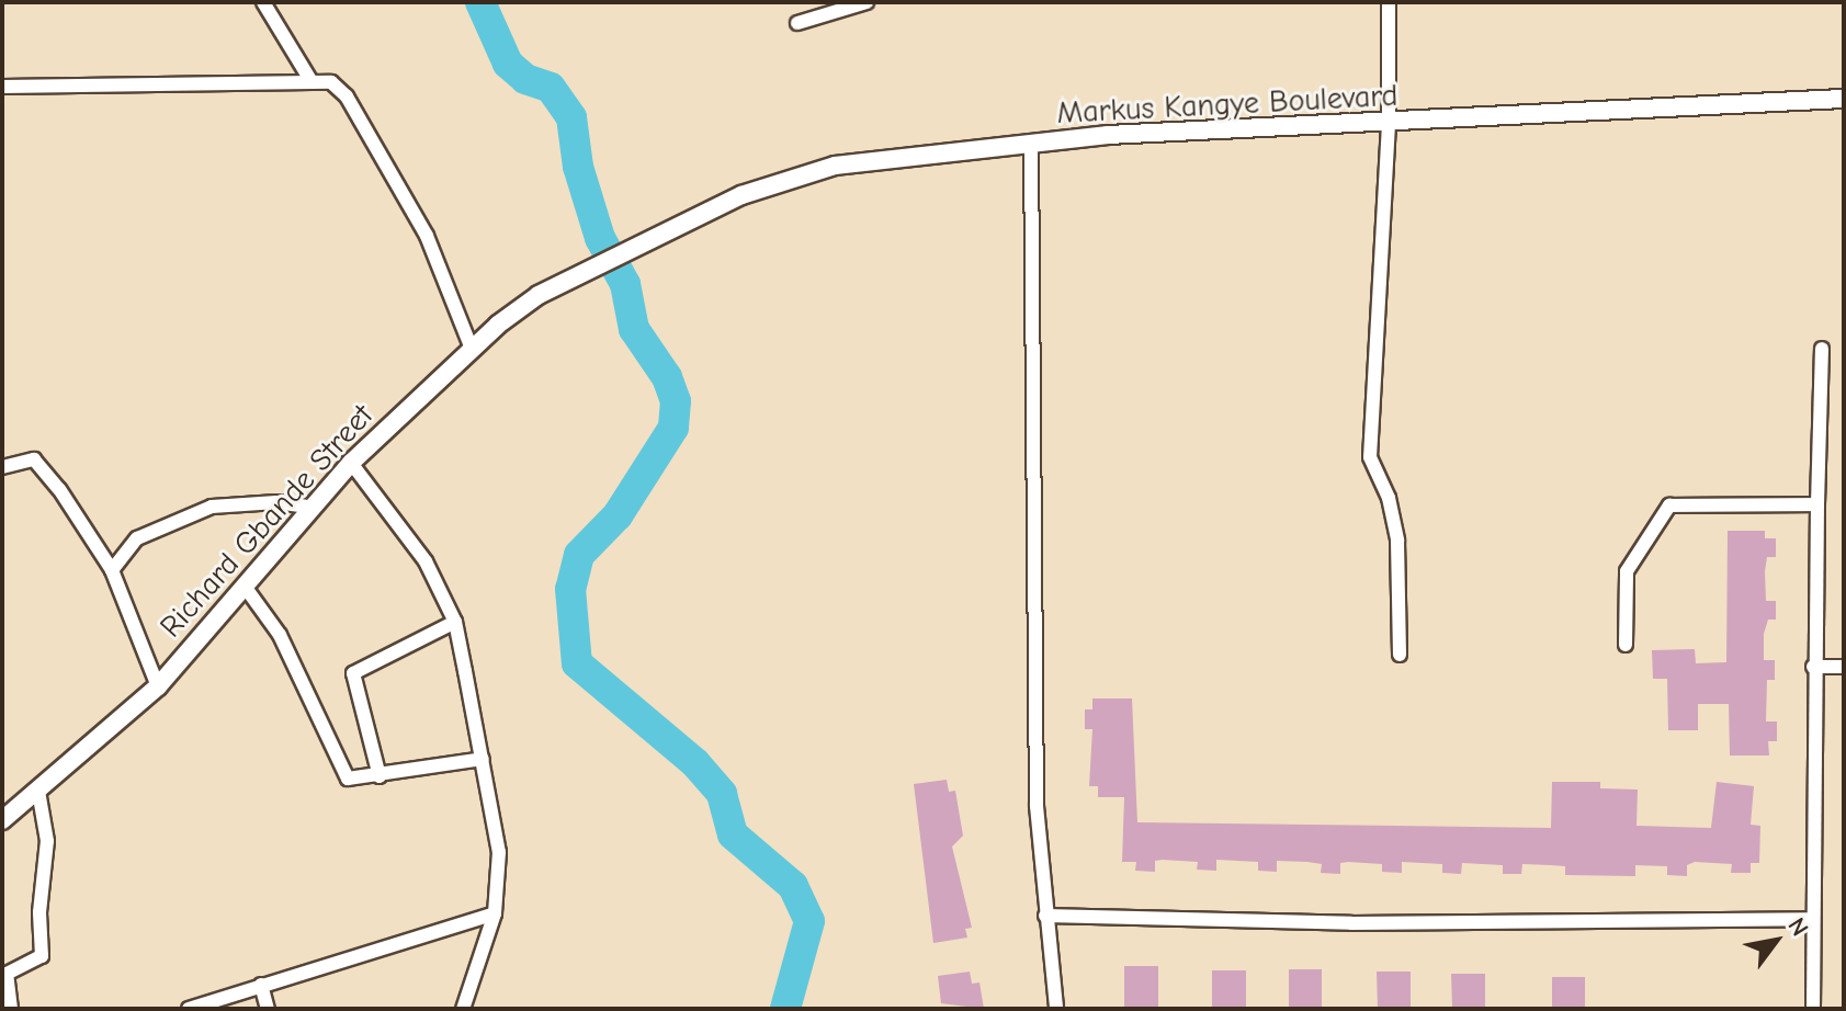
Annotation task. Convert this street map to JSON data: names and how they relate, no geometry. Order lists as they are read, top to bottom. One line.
{"streets":{"street":["Markus Kangye Boulevard","Richard Gbande Street"]},"crossings":[["Markus Kangye Boulevard","Richard Gbande Street"]],"north":"top right"}
